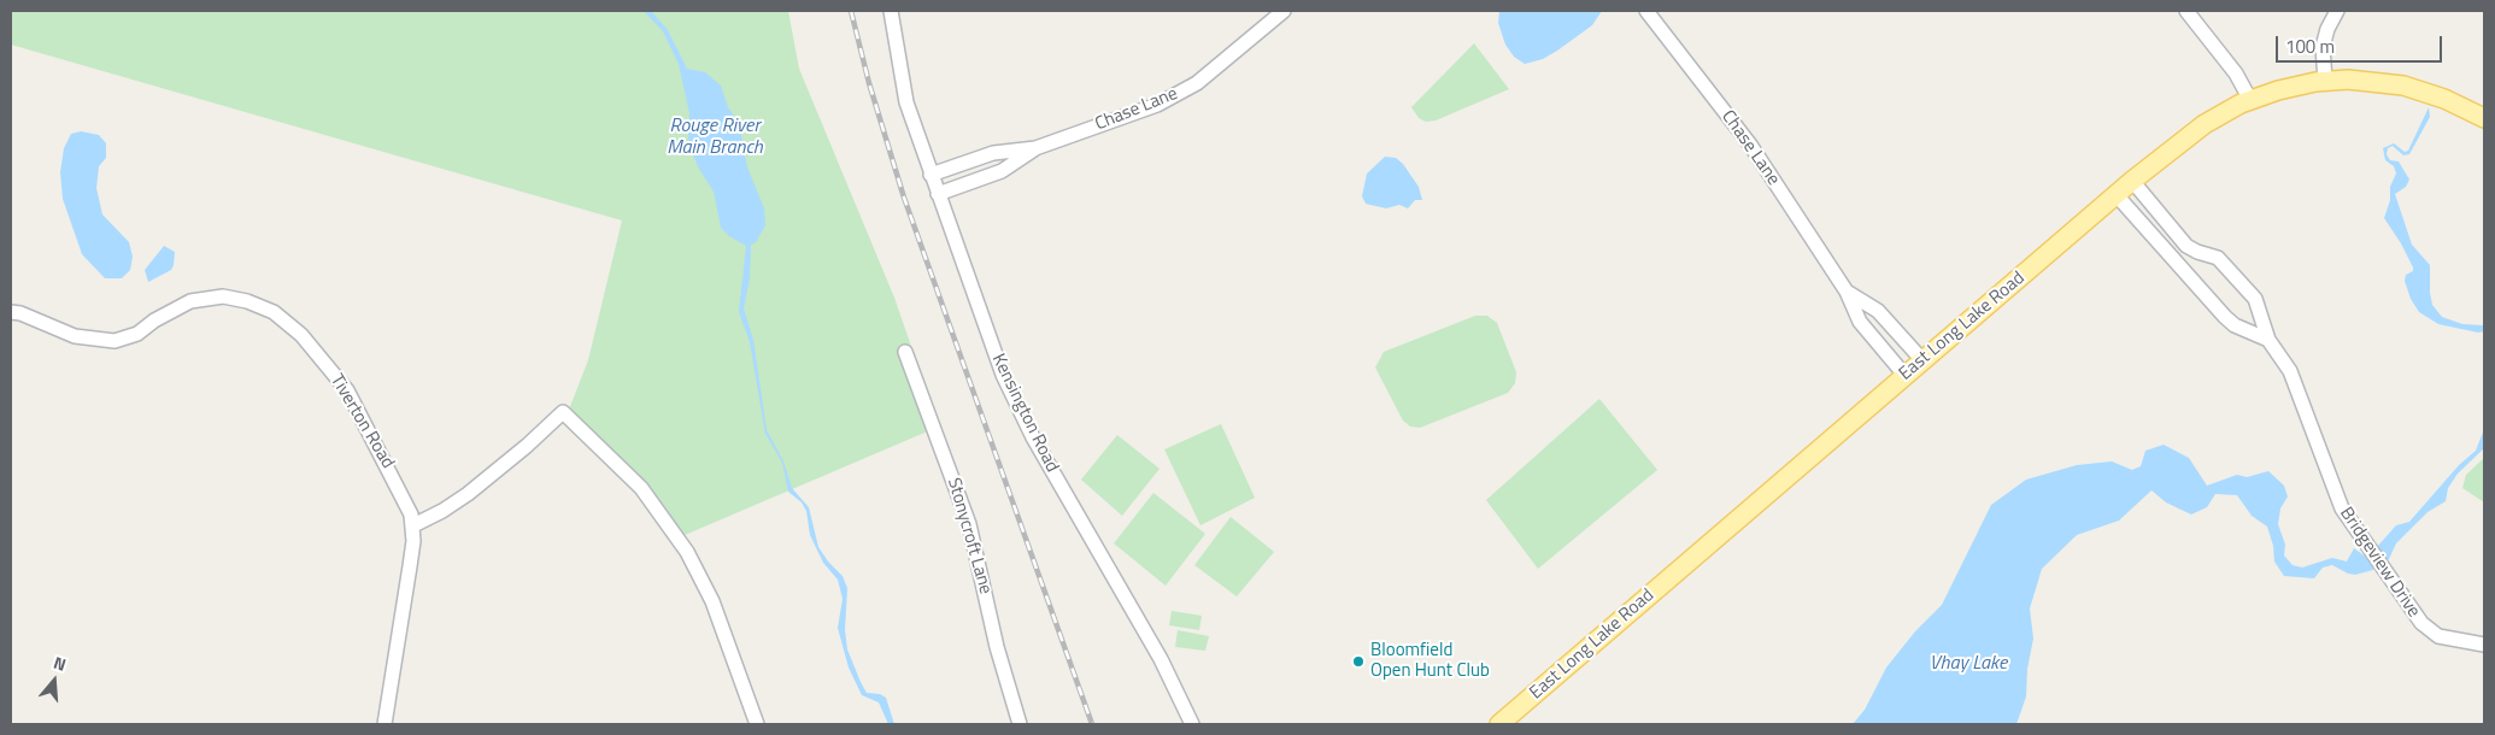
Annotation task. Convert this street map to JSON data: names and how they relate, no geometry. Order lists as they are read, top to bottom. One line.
{"streets":{"main road":["East Long Lake Road"],"street":["Chase Lane","Kensington Road","Tiverton Road","Stonycroft Lane","Bridgeview Drive"]},"crossings":[["Chase Lane","East Long Lake Road"],["Chase Lane","Kensington Road"],["East Long Lake Road","Bridgeview Drive"]],"water":["Rouge River Main Branch","Vhay Lake"],"places":["Bloomfield Open Hunt Club"],"scale_bar":"100 m","north":"top"}
